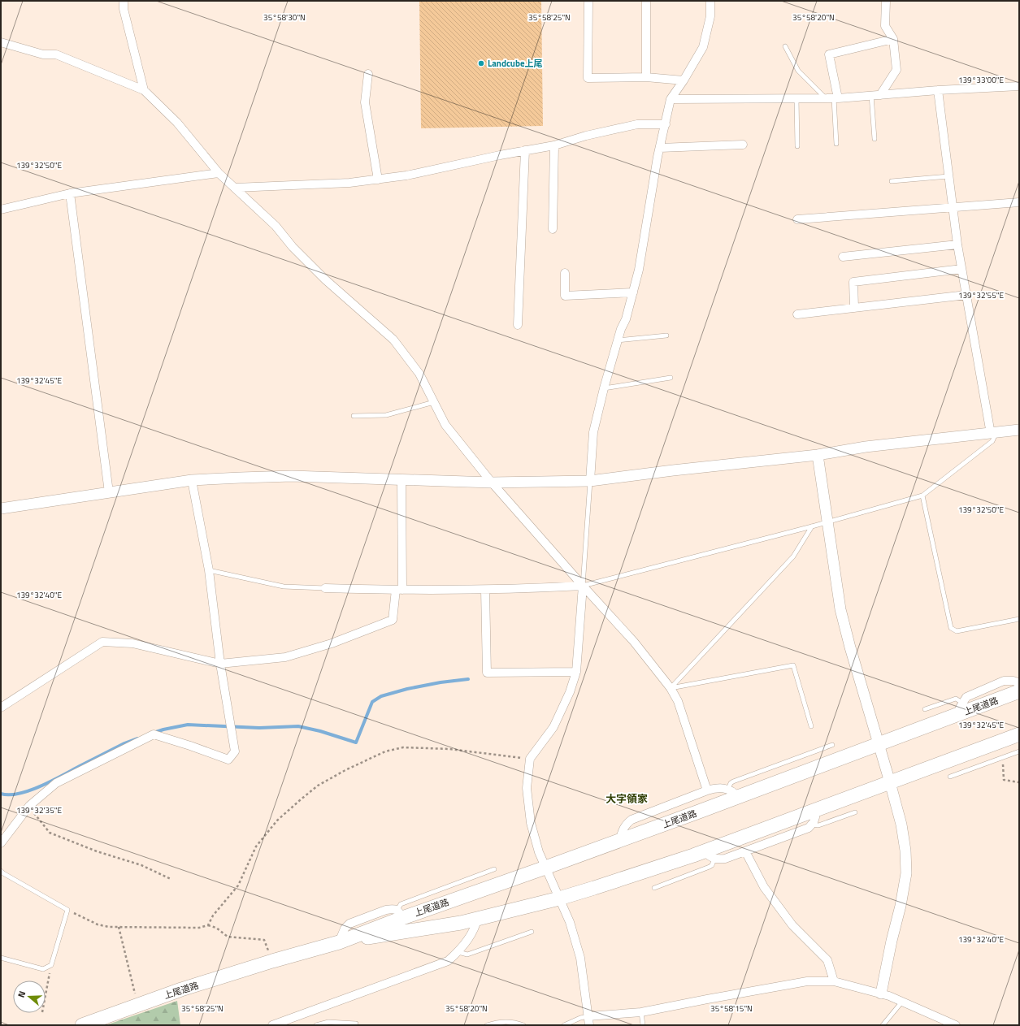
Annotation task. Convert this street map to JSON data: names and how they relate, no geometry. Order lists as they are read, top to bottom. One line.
{"streets":{"highway":["上尾道路"]},"districts":["大字領家"],"places":["Landcube上尾"],"north":"left","coordinates":["35°58'30\"N","35°58'25\"N","35°58'20\"N","139°33'00\"E","139°32'50\"E","139°32'55\"E","139°32'45\"E","139°32'40\"E","139°32'35\"E","35°58'15\"N"]}
